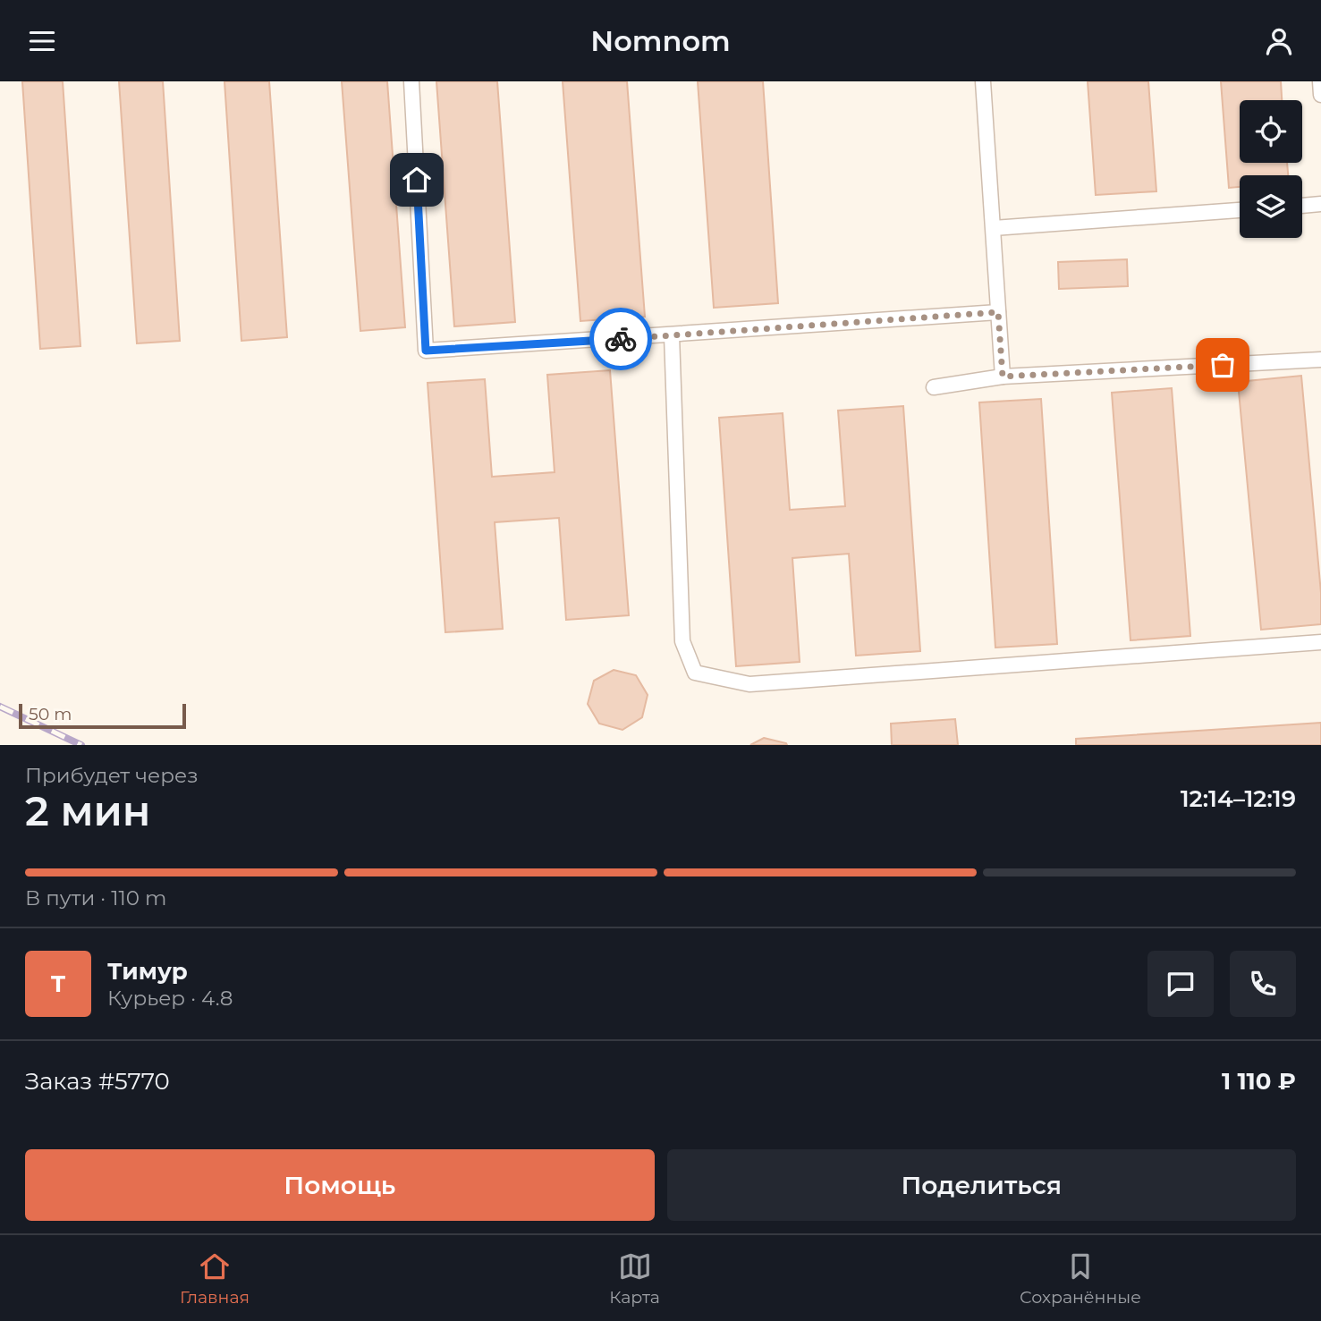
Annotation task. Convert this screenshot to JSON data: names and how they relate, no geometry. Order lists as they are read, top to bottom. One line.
{"scale_bar":"50 m","page":{"header":"Nomnom","scale":"50 m","heading":["2 мин","Прибудет через","12:14–12:19"],"panel":["Тимур","Курьер · 4.8","Заказ #5770","1 110 ₽"],"bar":"В пути · 110 m","round":"Т","buttons":["Помощь","Поделиться"],"tabs":["Главная","Карта","Сохранённые"]}}
